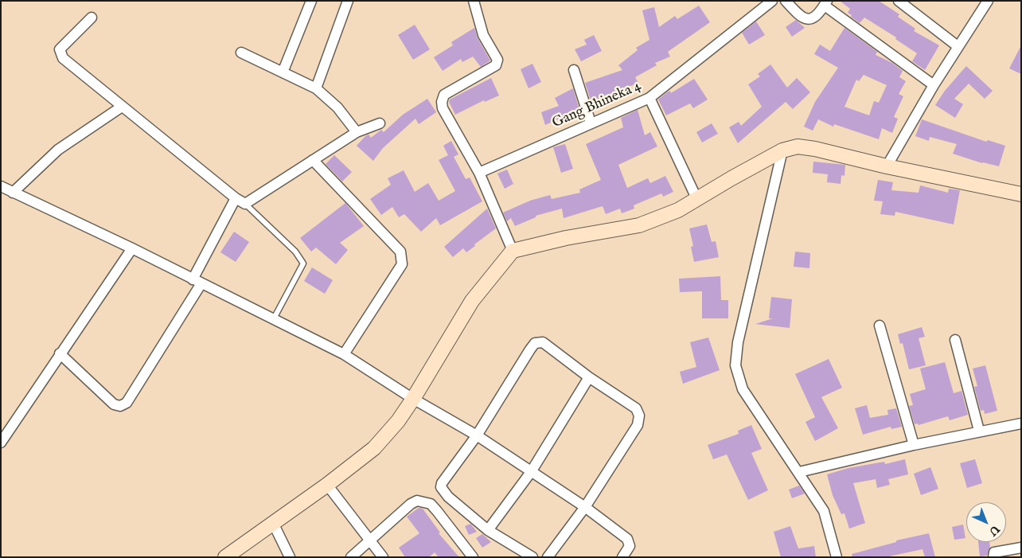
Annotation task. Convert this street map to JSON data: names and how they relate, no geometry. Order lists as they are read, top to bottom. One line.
{"streets":{"street":["Gang Bhineka 4"]},"north":"bottom right"}
